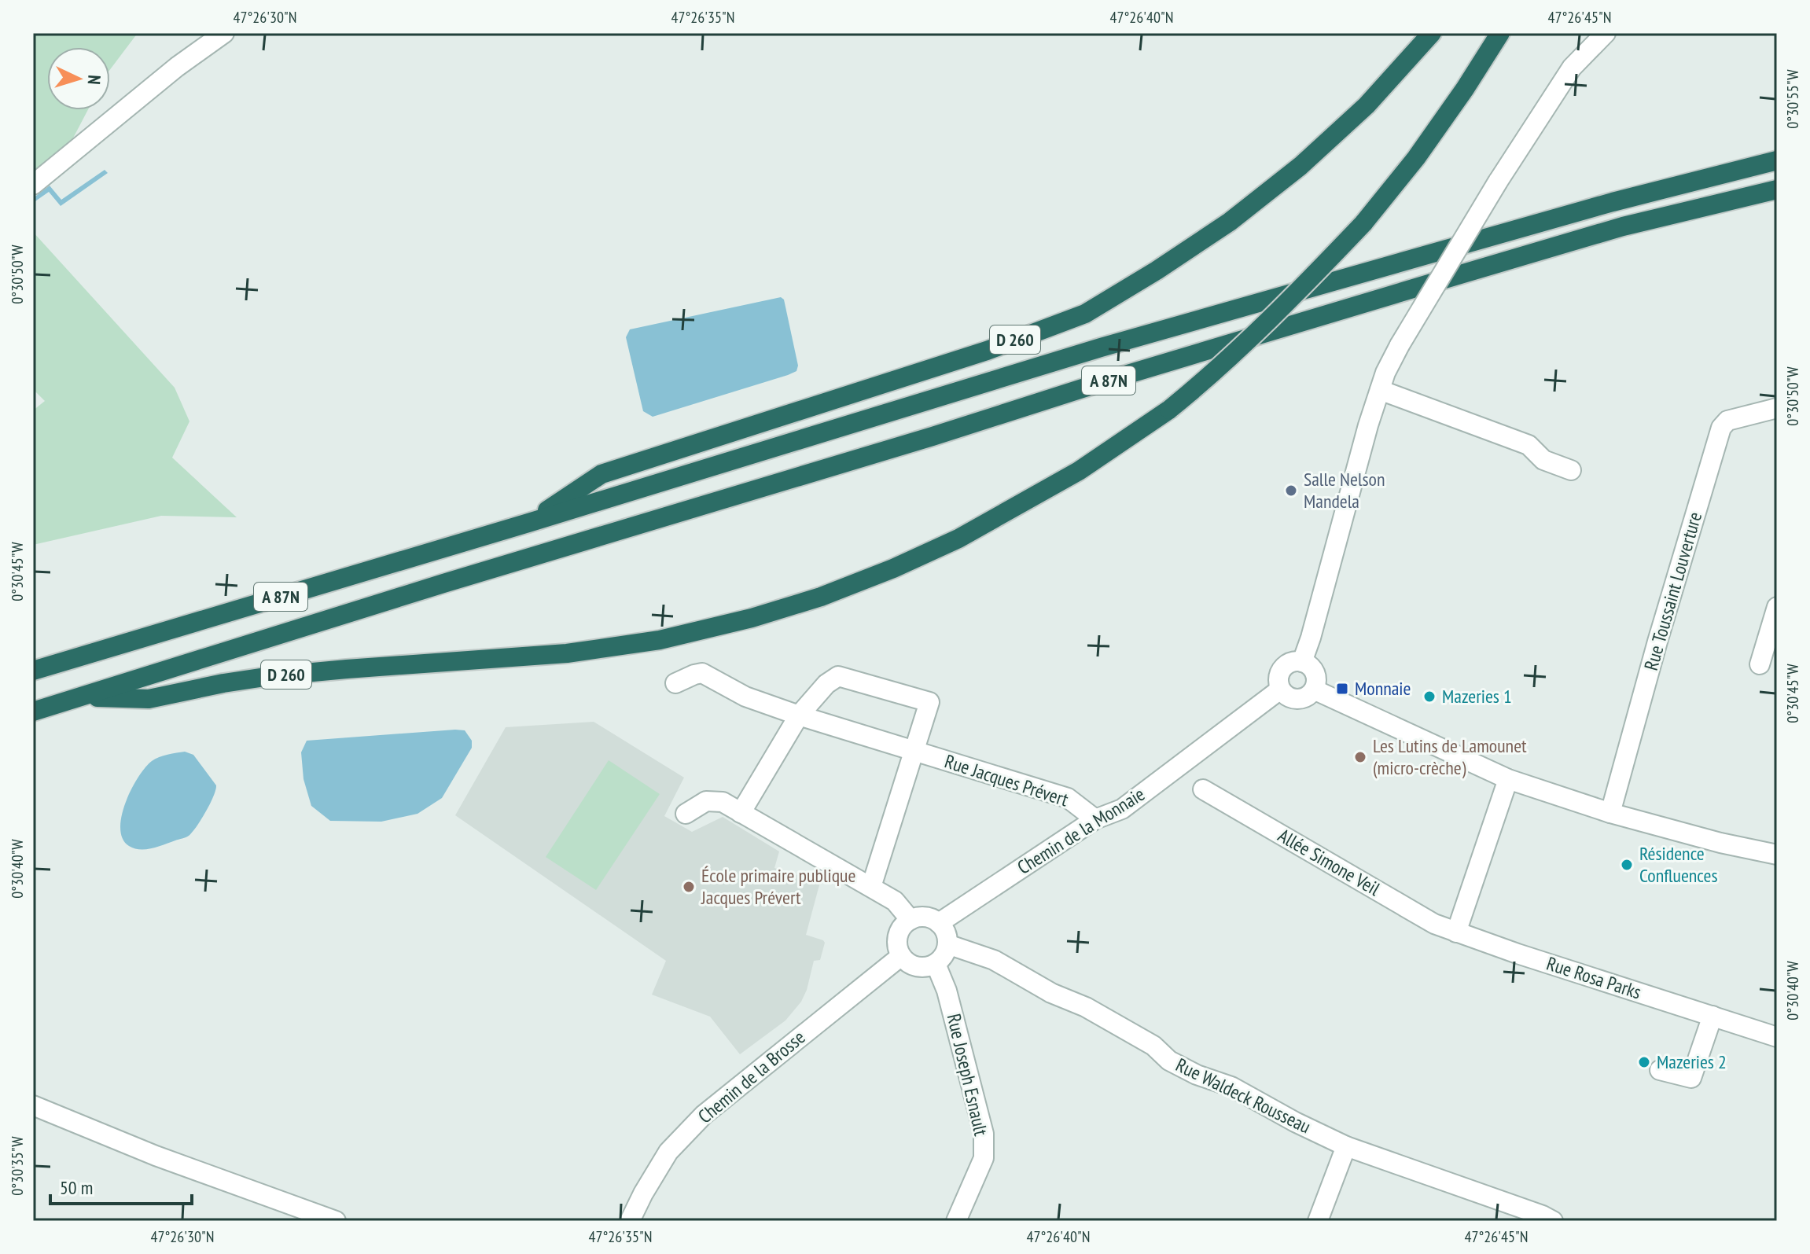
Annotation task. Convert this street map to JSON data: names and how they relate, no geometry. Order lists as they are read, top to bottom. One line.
{"streets":{"highway":["D 260","A 87N"],"street":["Rue Toussaint Louverture","Rue Jacques Prévert","Chemin de la Monnaie","Allée Simone Veil","Rue Rosa Parks","Rue Joseph Esnault","Chemin de la Brosse","Rue Waldeck Rousseau"]},"crossings":[["D 260","A 87N"],["Rue Jacques Prévert","Chemin de la Monnaie"],["Chemin de la Monnaie","Rue Joseph Esnault"],["Chemin de la Monnaie","Chemin de la Brosse"],["Chemin de la Monnaie","Rue Waldeck Rousseau"],["Allée Simone Veil","Rue Rosa Parks"],["Rue Joseph Esnault","Chemin de la Brosse"],["Rue Joseph Esnault","Rue Waldeck Rousseau"],["Chemin de la Brosse","Rue Waldeck Rousseau"]],"places":{"other":["Salle Nelson Mandela","Mazeries 1","Les Lutins de Lamounet (micro-crèche)","Résidence Confluences","École primaire publique Jacques Prévert","Mazeries 2"],"transit":["Monnaie"]},"scale_bar":"50 m","north":"right","coordinates":["47°26'30\"N","47°26'35\"N","47°26'40\"N","47°26'45\"N","0°30'55\"W","0°30'50\"W","0°30'45\"W","0°30'40\"W","0°30'35\"W"]}
